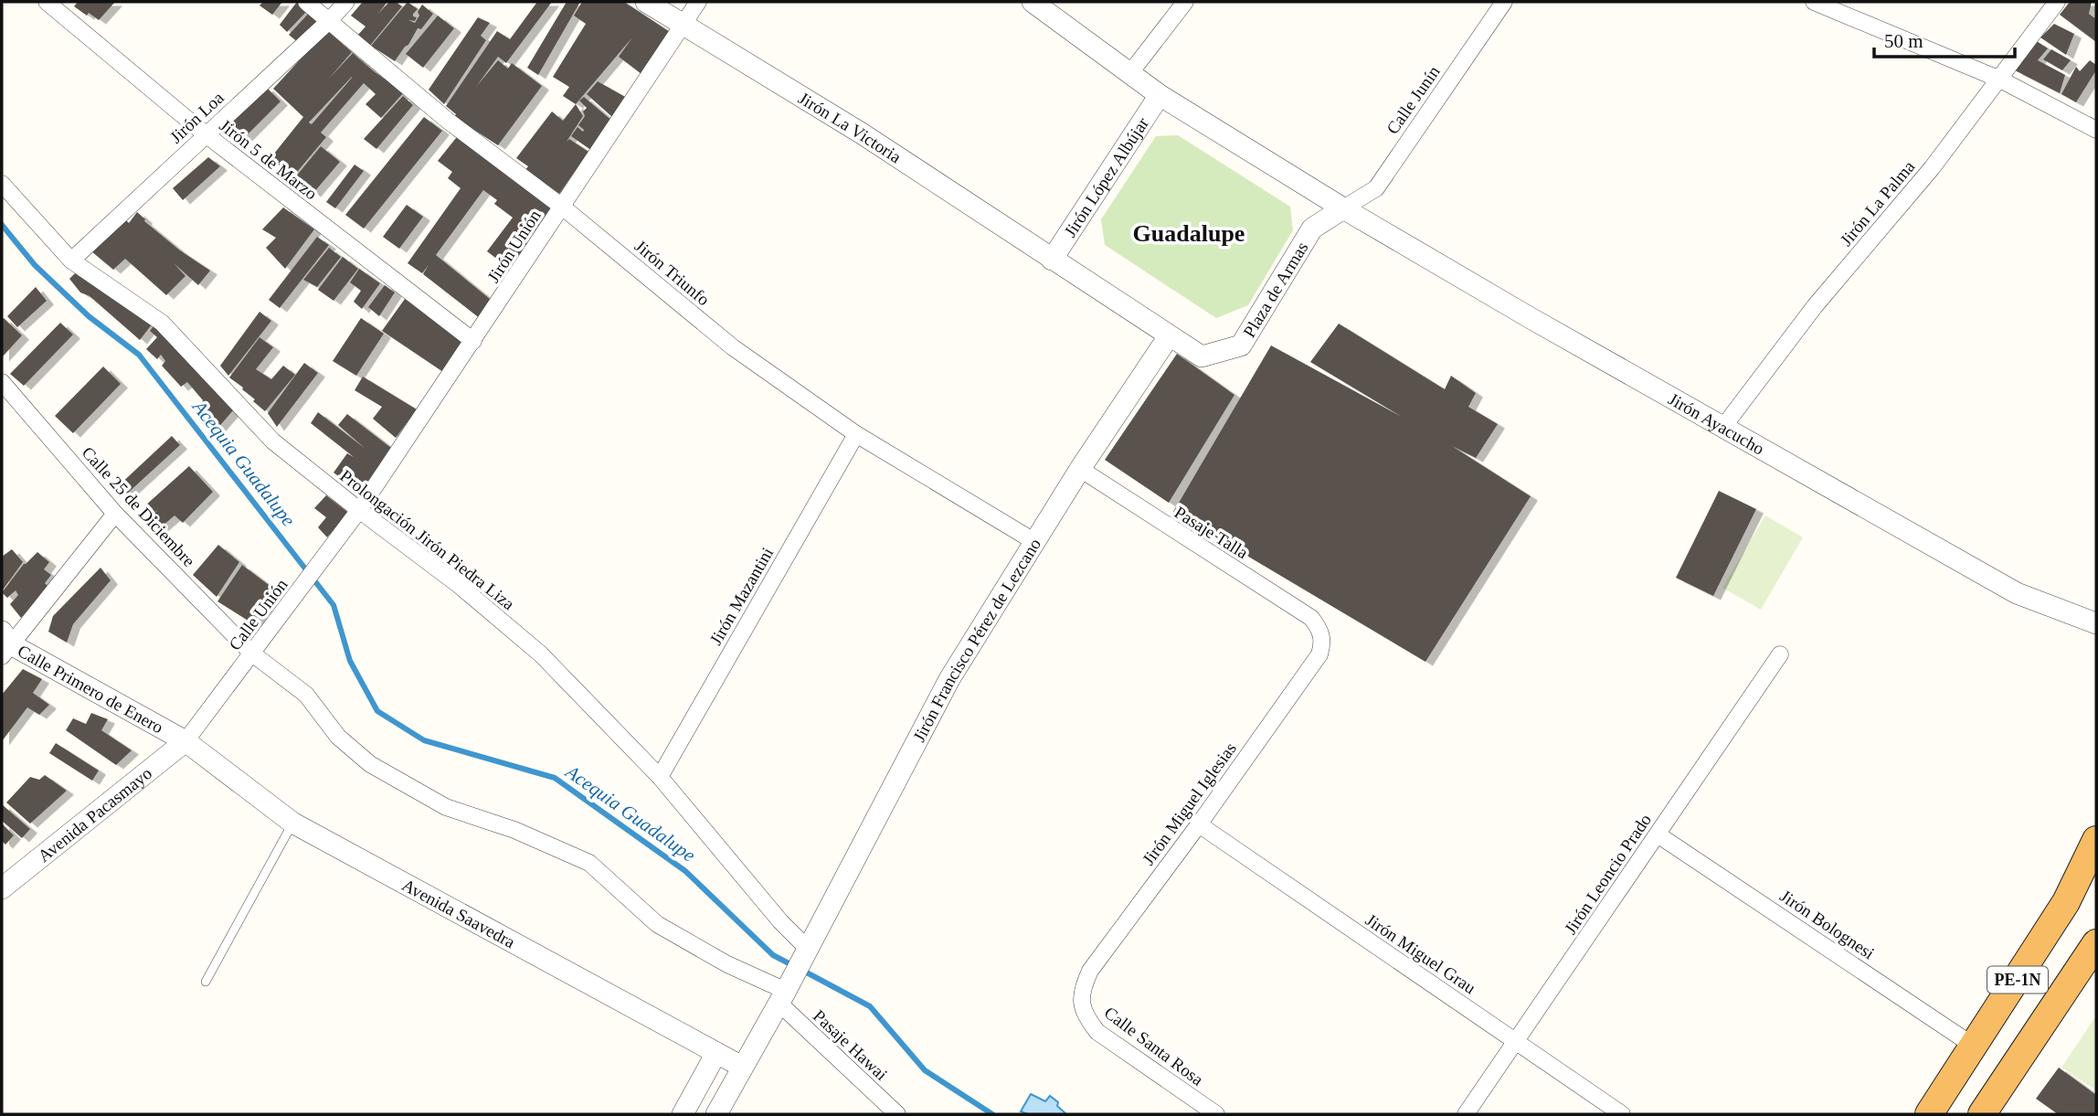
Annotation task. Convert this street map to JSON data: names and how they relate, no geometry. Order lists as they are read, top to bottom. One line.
{"streets":{"highway":["PE-1N"],"street":["Calle Junín","Jirón Loa","Jirón La Victoria","Jirón 5 de Marzo","Jirón López Albújar","Jirón La Palma","Jirón Unión","Jirón Triunfo","Plaza de Armas","Jirón Ayacucho","Calle 25 de Diciembre","Pasaje Talla","Prolongación Jirón Piedra Liza","Jirón Mazantini","Calle Unión","Jirón Francisco Pérez de Lezcano","Calle Primero de Enero","Jirón Miguel Iglesias","Avenida Pacasmayo","Jirón Leoncio Prado","Avenida Saavedra","Jirón Bolognesi","Jirón Miguel Grau","Pasaje Hawai","Calle Santa Rosa"]},"crossings":[["Calle Junín","Plaza de Armas"],["Calle Junín","Jirón Ayacucho"],["Jirón Loa","Jirón 5 de Marzo"],["Jirón Loa","Jirón Triunfo"],["Jirón Loa","Prolongación Jirón Piedra Liza"],["Jirón La Victoria","Jirón López Albújar"],["Jirón La Victoria","Jirón Unión"],["Jirón La Victoria","Plaza de Armas"],["Jirón 5 de Marzo","Jirón Unión"],["Jirón López Albújar","Plaza de Armas"],["Jirón La Palma","Jirón Ayacucho"],["Jirón Unión","Jirón Triunfo"],["Jirón Unión","Prolongación Jirón Piedra Liza"],["Jirón Unión","Calle Unión"],["Jirón Triunfo","Jirón Mazantini"],["Jirón Triunfo","Jirón Francisco Pérez de Lezcano"],["Plaza de Armas","Jirón Ayacucho"],["Plaza de Armas","Jirón Francisco Pérez de Lezcano"],["Calle 25 de Diciembre","Prolongación Jirón Piedra Liza"],["Calle 25 de Diciembre","Calle Unión"],["Calle 25 de Diciembre","Jirón Francisco Pérez de Lezcano"],["Calle 25 de Diciembre","Pasaje Hawai"],["Pasaje Talla","Jirón Francisco Pérez de Lezcano"],["Pasaje Talla","Jirón Miguel Iglesias"],["Prolongación Jirón Piedra Liza","Jirón Mazantini"],["Prolongación Jirón Piedra Liza","Calle Unión"],["Prolongación Jirón Piedra Liza","Jirón Francisco Pérez de Lezcano"],["Prolongación Jirón Piedra Liza","Pasaje Hawai"],["Calle Unión","Calle Primero de Enero"],["Calle Unión","Avenida Pacasmayo"],["Calle Unión","Avenida Saavedra"],["Jirón Francisco Pérez de Lezcano","Avenida Saavedra"],["Jirón Francisco Pérez de Lezcano","Pasaje Hawai"],["Calle Primero de Enero","Avenida Pacasmayo"],["Calle Primero de Enero","Avenida Saavedra"],["Jirón Miguel Iglesias","Jirón Miguel Grau"],["Jirón Miguel Iglesias","Calle Santa Rosa"],["Avenida Pacasmayo","Avenida Saavedra"],["Jirón Leoncio Prado","Jirón Bolognesi"],["Jirón Leoncio Prado","Jirón Miguel Grau"],["Jirón Bolognesi","PE-1N"]],"districts":["Guadalupe"],"water":["Acequia Guadalupe"],"scale_bar":"50 m"}
